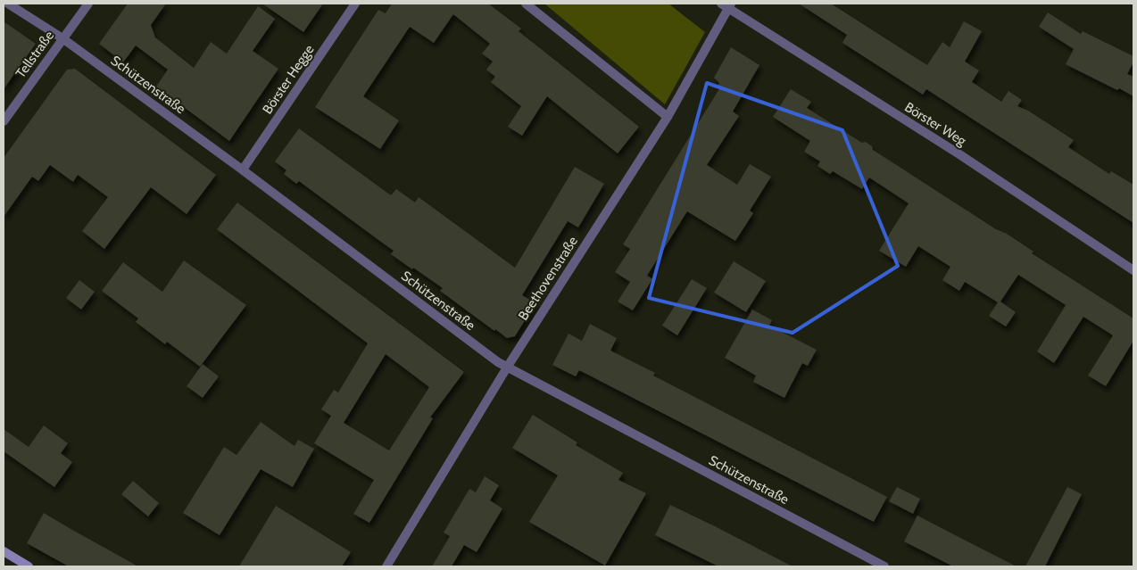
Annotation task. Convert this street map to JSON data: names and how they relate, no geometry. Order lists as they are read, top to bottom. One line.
{"streets":{"street":["Tellstraße","Börster Hegge","Schützenstraße","Börster Weg","Beethovenstraße"]},"crossings":[["Tellstraße","Schützenstraße"],["Börster Hegge","Schützenstraße"],["Schützenstraße","Beethovenstraße"],["Börster Weg","Beethovenstraße"]]}
